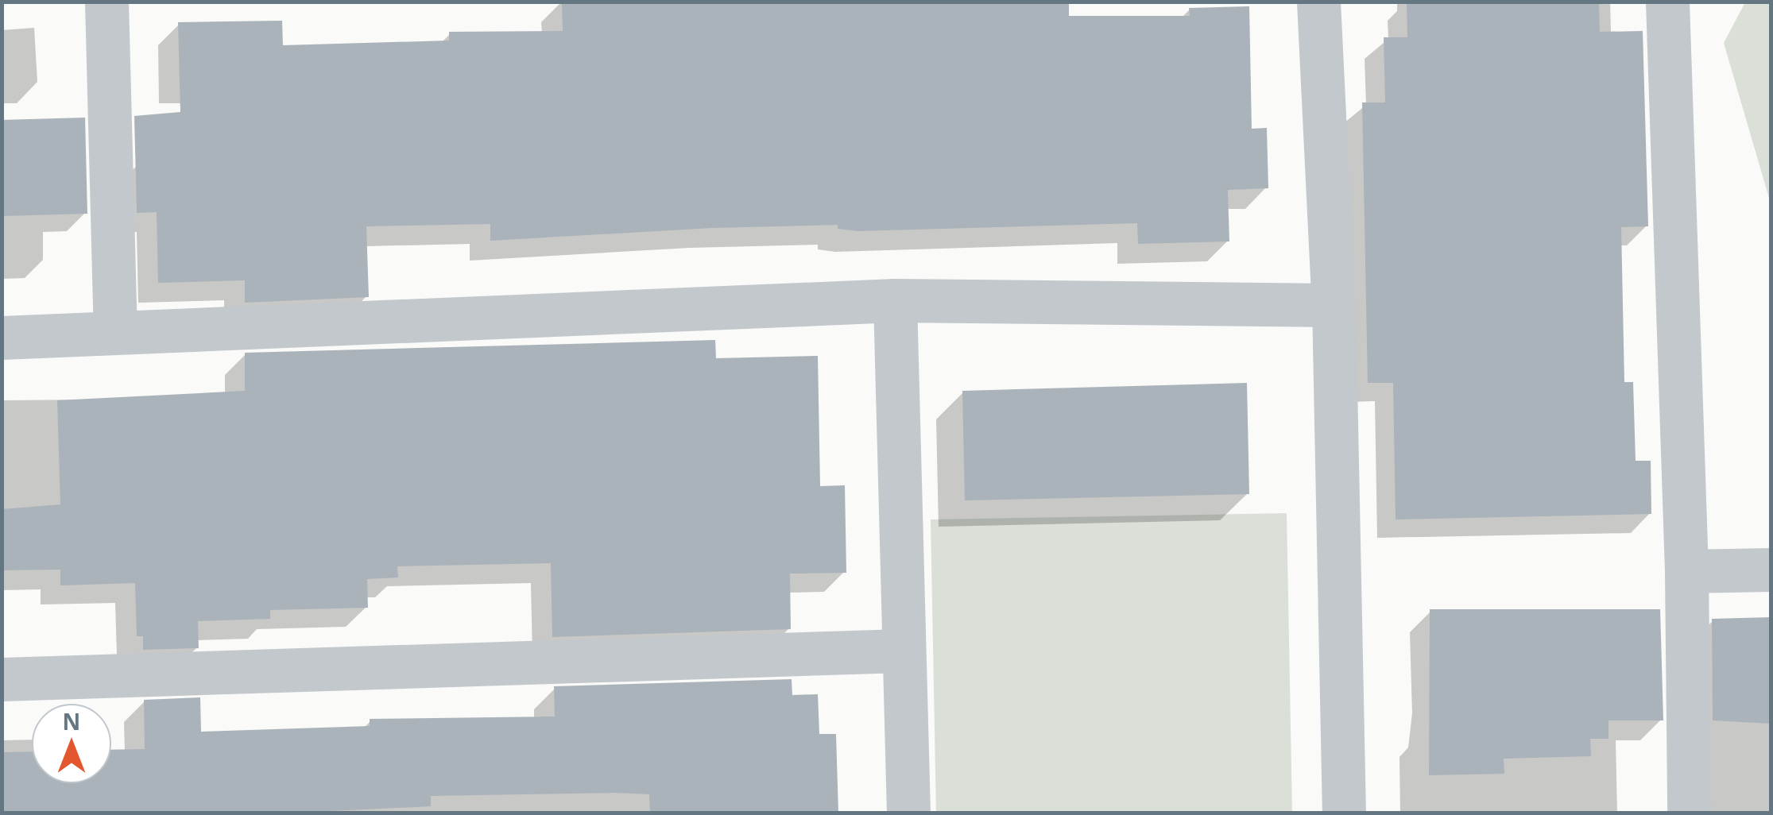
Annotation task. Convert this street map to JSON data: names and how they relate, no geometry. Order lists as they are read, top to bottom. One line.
{"north":"top"}
